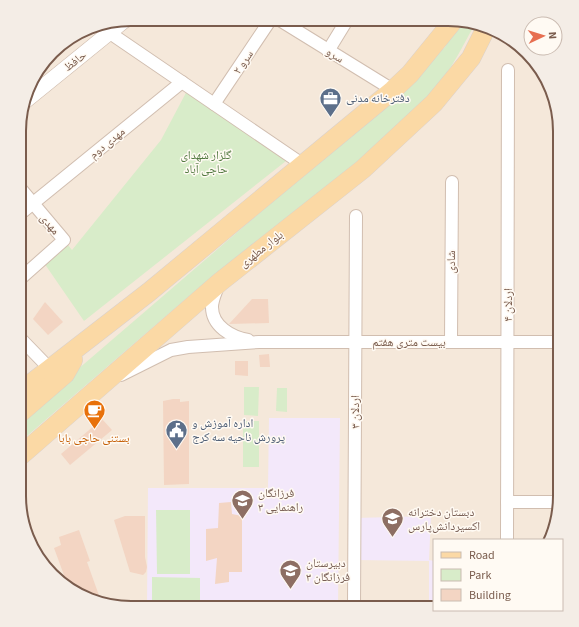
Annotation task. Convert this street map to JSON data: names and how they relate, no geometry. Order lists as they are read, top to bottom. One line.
{"streets":{"main road":["بلوار مطهری"],"street":["سرو","حافظ","سرو ۲","مهدی دوم","مهدی","شادی","اردلان ۴","بیست متری هفتم","اردلان ۳"]},"crossings":[["مهدی دوم","مهدی"],["شادی","بیست متری هفتم"],["اردلان ۴","بیست متری هفتم"],["بیست متری هفتم","اردلان ۳"]],"parks":["گلزار شهدای حاجی آباد"],"places":{"office":["دفترخانه مدنی"],"cafe":["بستنی حاجی بابا"],"public building":["اداره آموزش و پرورش ناحیه سه کرج"],"school or university":["فرزانگان ۳ راهنمایی","دبستان دخترانه اکسیردانش‌پارس","دبیرستان فرزانگان ۳"]},"legend":["Road","Park","Building"],"north":"right"}
